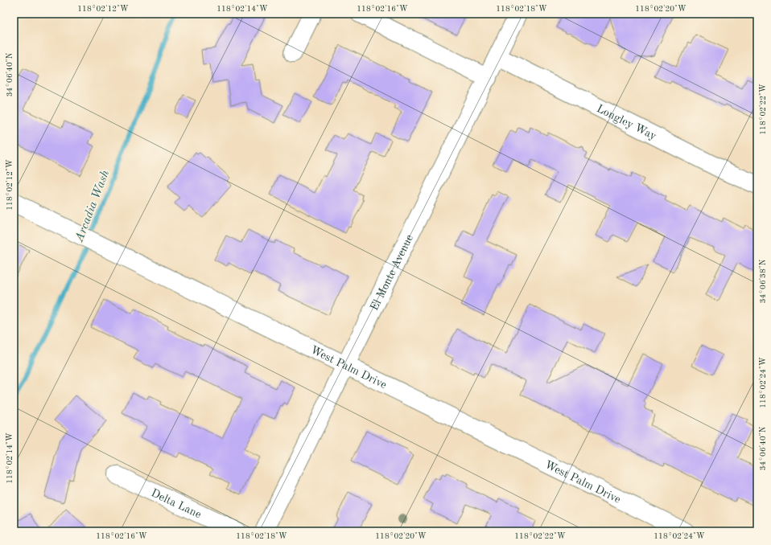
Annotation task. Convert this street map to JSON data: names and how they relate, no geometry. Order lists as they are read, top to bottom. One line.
{"streets":{"street":["Longley Way","El Monte Avenue","West Palm Drive","Delta Lane"]},"crossings":[["Longley Way","El Monte Avenue"],["El Monte Avenue","West Palm Drive"]],"water":["Arcadia Wash"],"coordinates":["118°02'12\"W","118°02'14\"W","118°02'16\"W","118°02'18\"W","118°02'20\"W","34°06'40\"N","118°02'22\"W","34°06'38\"N","118°02'24\"W"]}
